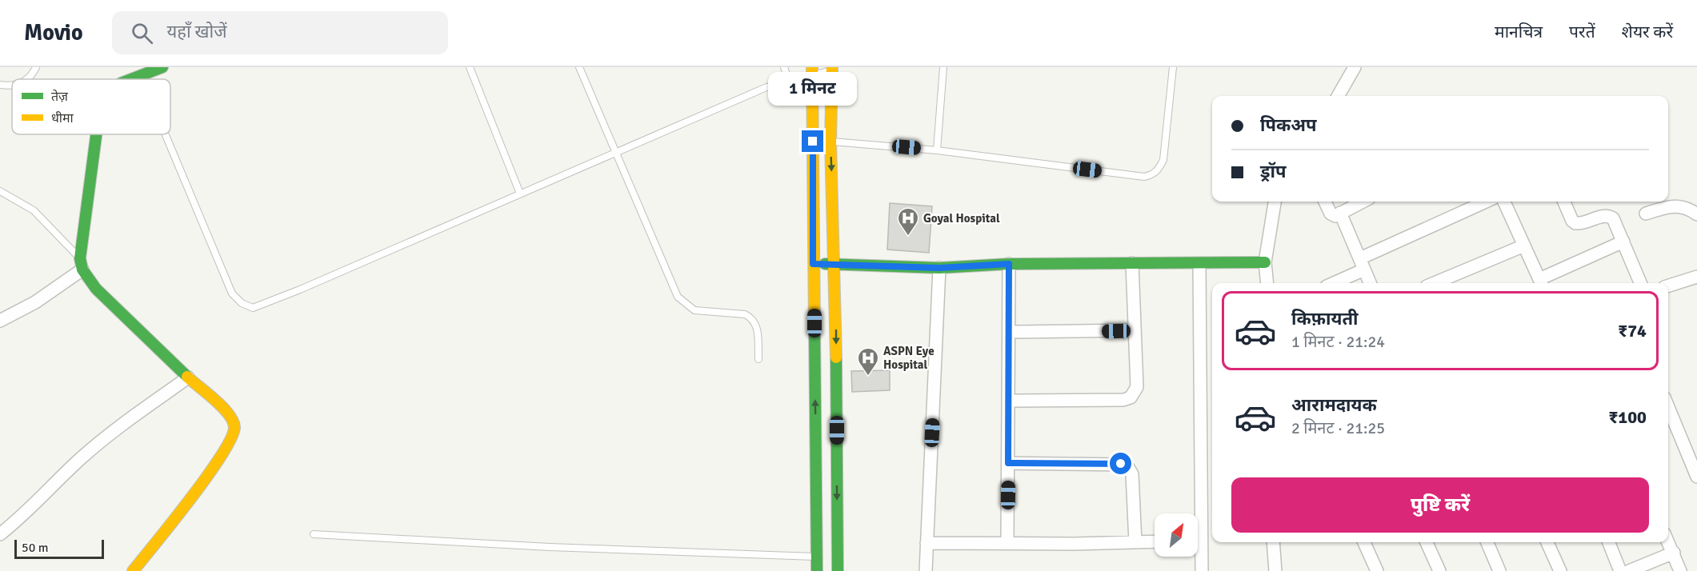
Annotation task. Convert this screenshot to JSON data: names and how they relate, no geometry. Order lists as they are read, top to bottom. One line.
{"places":{"hospital":["Goyal Hospital","ASPN Eye Hospital"]},"legend":["तेज़","धीमा"],"scale_bar":"50 m","north":"top right","page":{"header":"Movio","search":"यहाँ खोजें","nav":["मानचित्र","परतें","शेयर करें"],"bubble":"1 मिनट","banner":["पिकअप","ड्रॉप"],"list":[{"name":"किफ़ायती","note":"1 मिनट · 21:24","value":"₹74"},{"name":"आरामदायक","note":"2 मिनट · 21:25","value":"₹100"}],"buttons":"पुष्टि करें","scale":"50 m"}}
